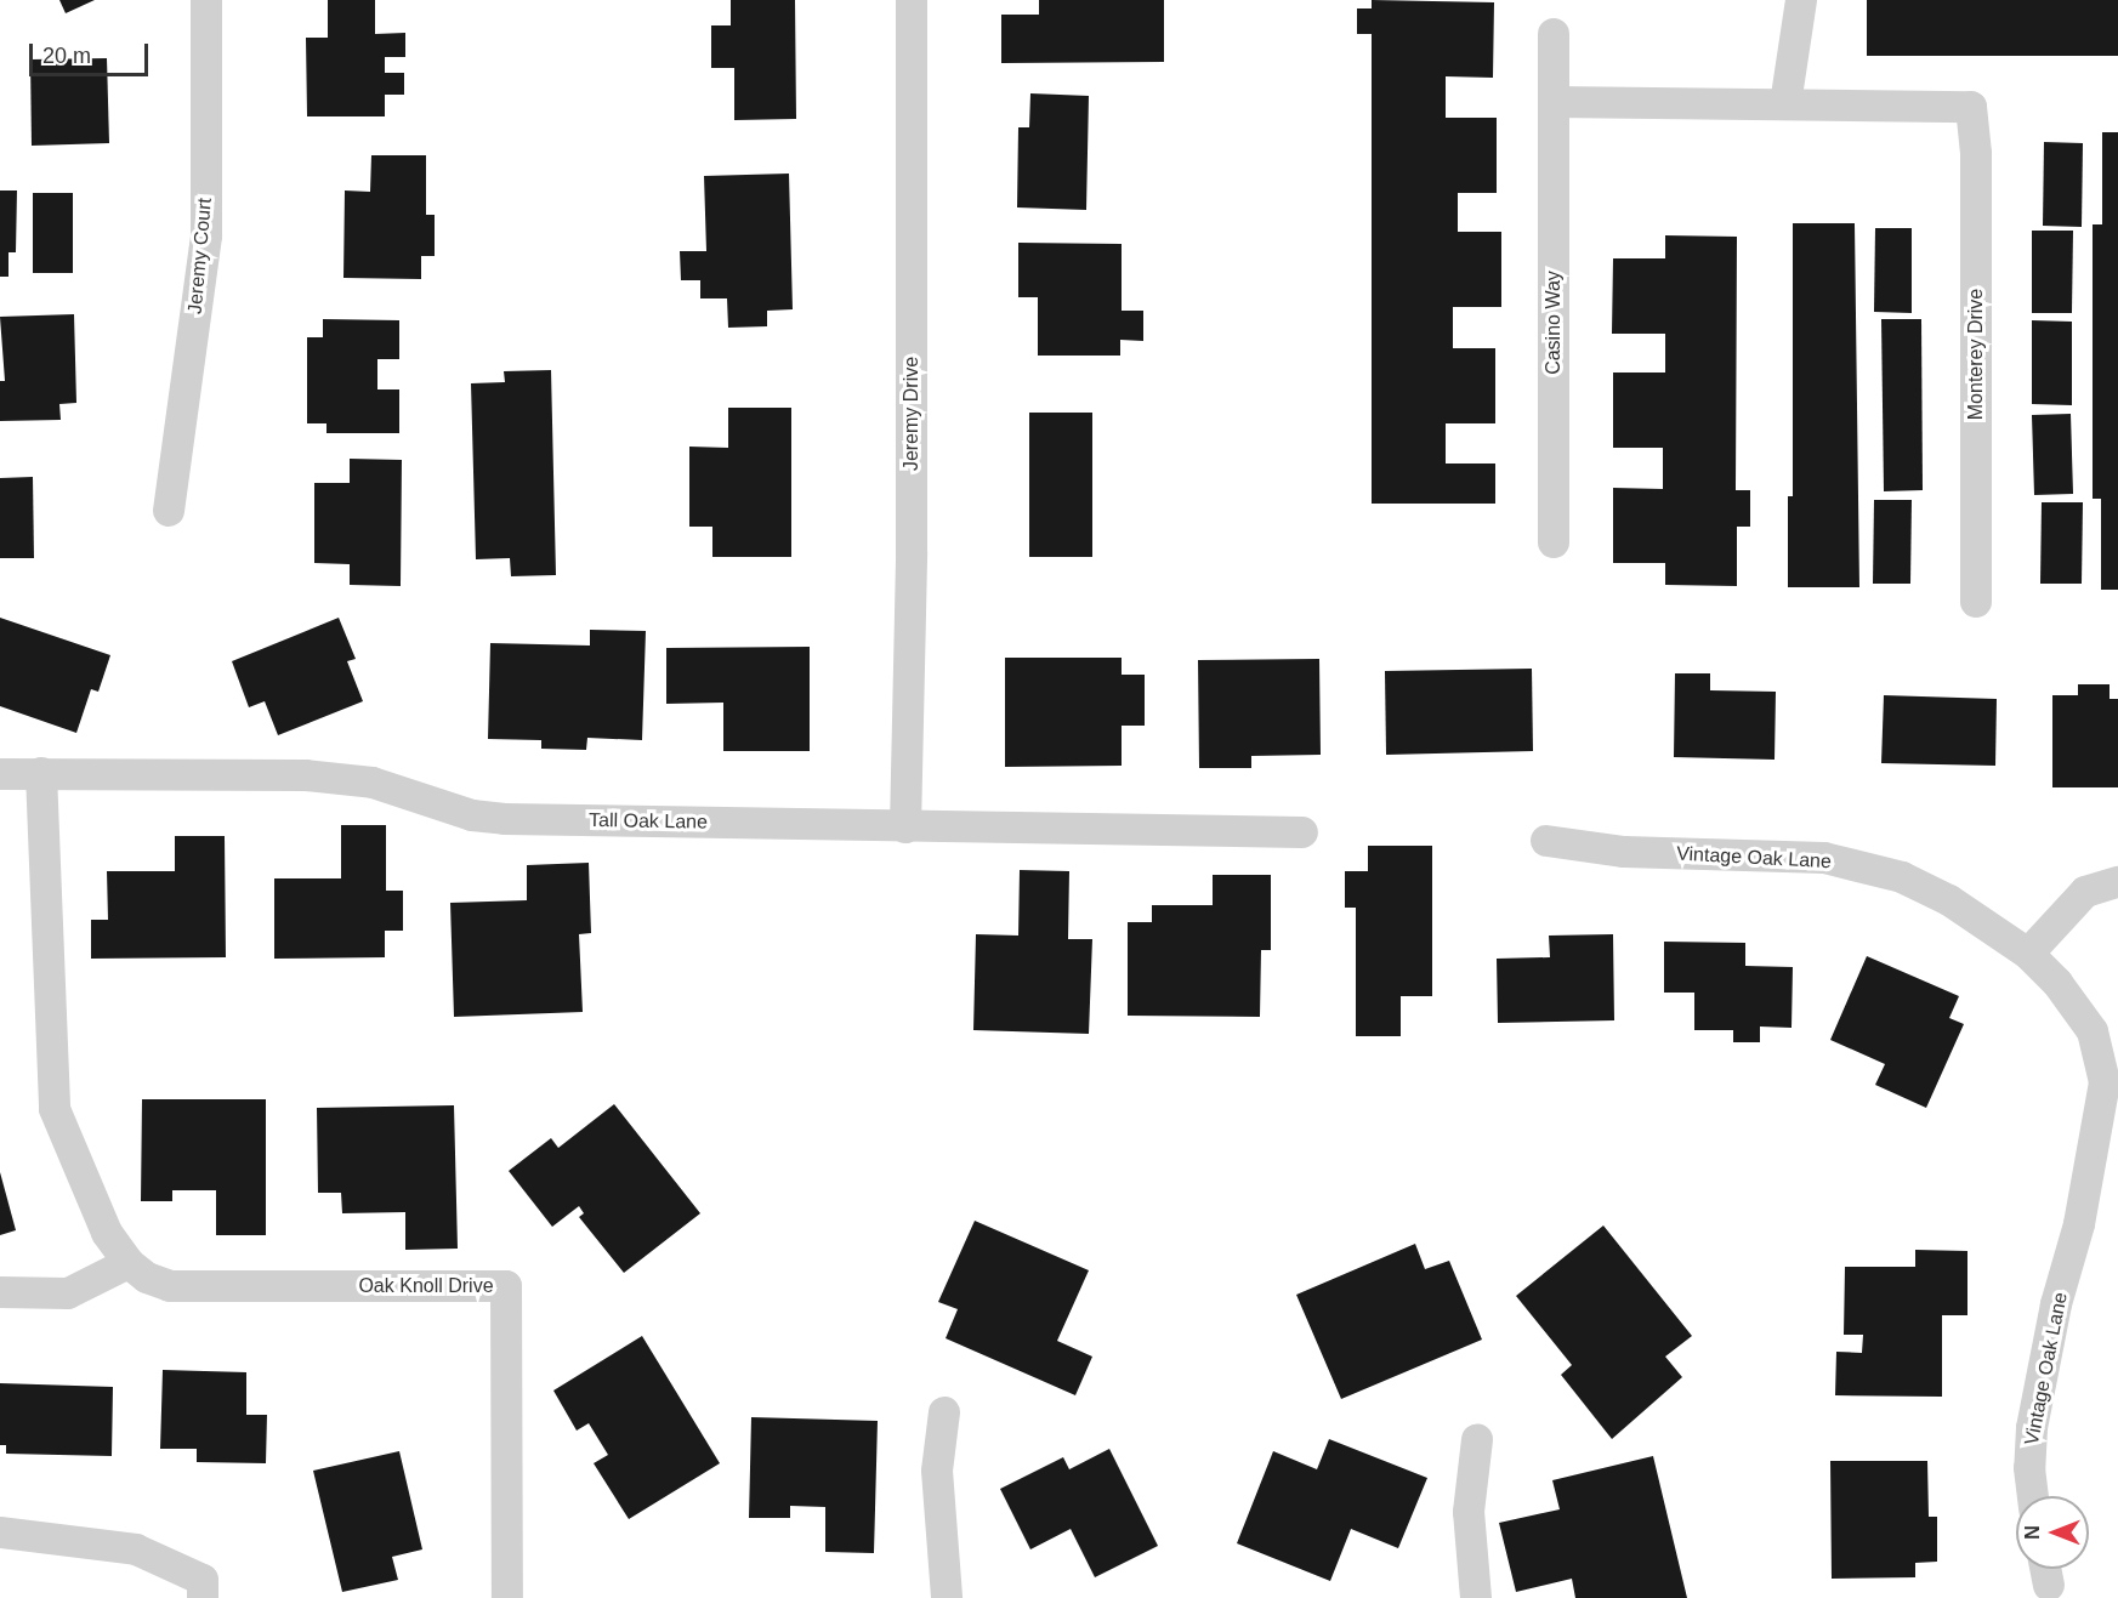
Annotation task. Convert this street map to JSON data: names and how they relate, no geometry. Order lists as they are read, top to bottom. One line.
{"streets":{"street":["Jeremy Court","Casino Way","Monterey Drive","Jeremy Drive","Tall Oak Lane","Vintage Oak Lane","Oak Knoll Drive"]},"crossings":[["Jeremy Drive","Tall Oak Lane"],["Tall Oak Lane","Oak Knoll Drive"]],"scale_bar":"20 m","north":"left"}
